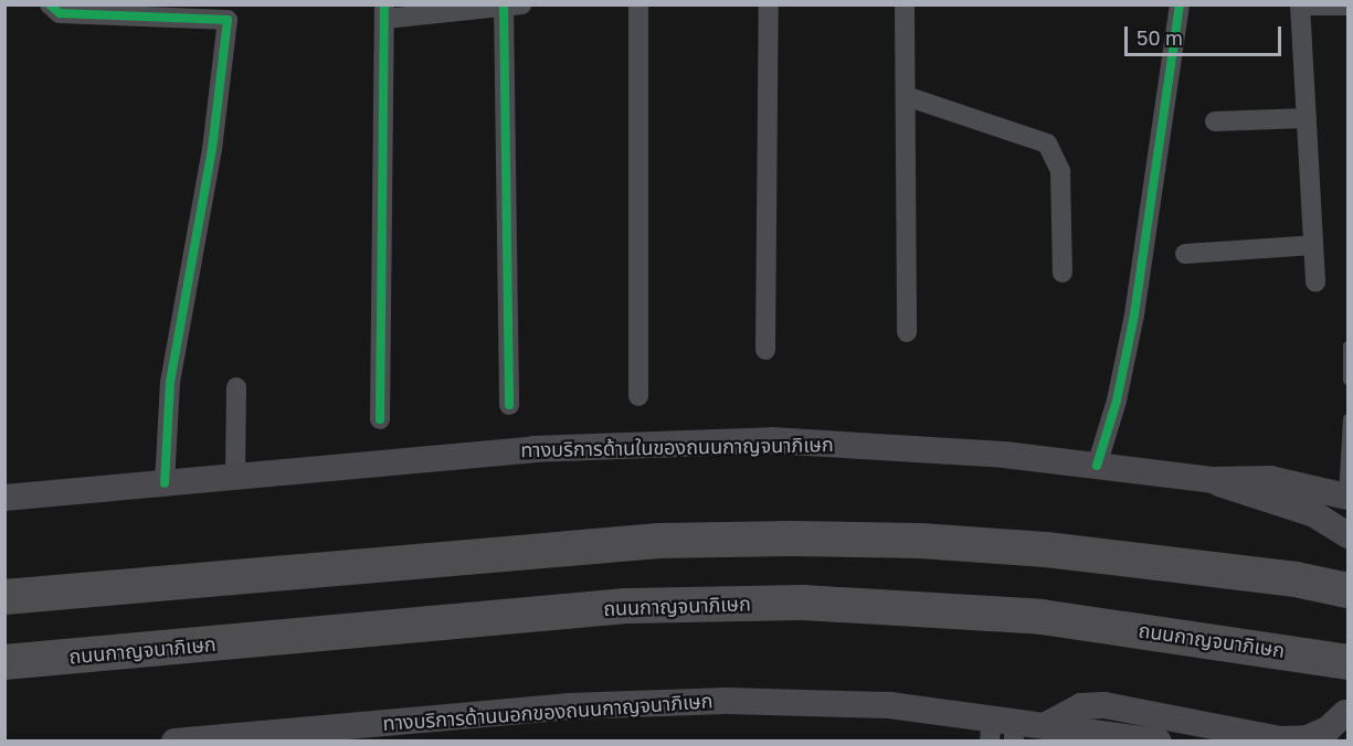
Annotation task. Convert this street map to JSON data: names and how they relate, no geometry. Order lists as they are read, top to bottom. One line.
{"streets":{"highway":["ถนนกาญจนาภิเษก"],"main road":["ทางบริการด้านในของถนนกาญจนาภิเษก","ทางบริการด้านนอกของถนนกาญจนาภิเษก"]},"scale_bar":"50 m"}
